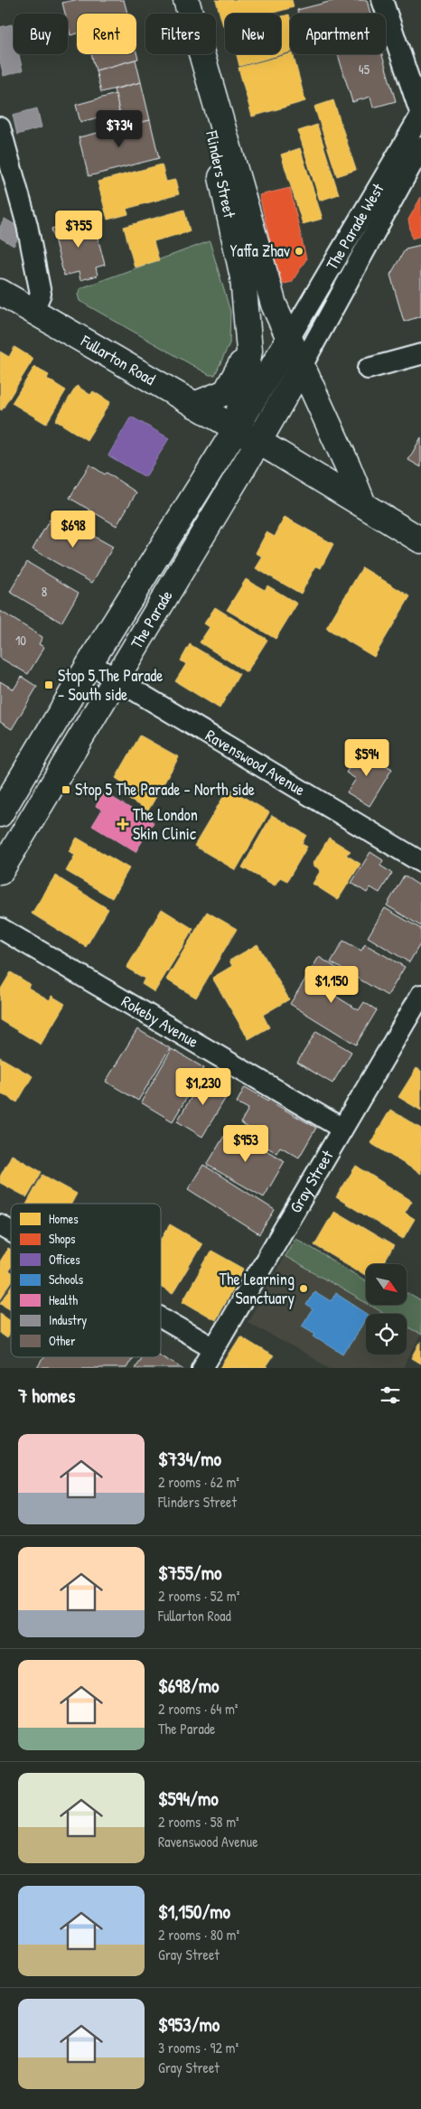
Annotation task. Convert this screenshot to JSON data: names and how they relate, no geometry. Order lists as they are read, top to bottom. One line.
{"streets":{"main road":["Flinders Street","Fullarton Road","The Parade"],"street":["The Parade West","Ravenswood Avenue","Rokeby Avenue","Gray Street"]},"crossings":[["Flinders Street","The Parade West"],["Flinders Street","Fullarton Road"],["Flinders Street","The Parade"],["The Parade West","The Parade"],["Fullarton Road","The Parade"],["The Parade","Ravenswood Avenue"],["Rokeby Avenue","Gray Street"]],"places":{"other":["Yaffa Zhav","The Learning Sanctuary"],"transit":["Stop 5 The Parade - South side","Stop 5 The Parade - North side"],"health":["The London Skin Clinic"]},"house_numbers":["45","8","10"],"legend":["Homes","Shops","Offices","Schools","Health","Industry","Other"],"north":"bottom right","page":{"chip":["Buy","Rent","Filters","New","Apartment"],"price":["$734","$755","$698","$594","$1,150","$1,230","$953"],"heading":"7 homes","list":[{"name":"$734/mo","note":"2 rooms · 62 m² · Flinders Street"},{"name":"$755/mo","note":"2 rooms · 52 m² · Fullarton Road"},{"name":"$698/mo","note":"2 rooms · 64 m² · The Parade"},{"name":"$594/mo","note":"2 rooms · 58 m² · Ravenswood Avenue"},{"name":"$1,150/mo","note":"2 rooms · 80 m² · Gray Street"},{"name":"$953/mo","note":"3 rooms · 92 m² · Gray Street"}]}}
